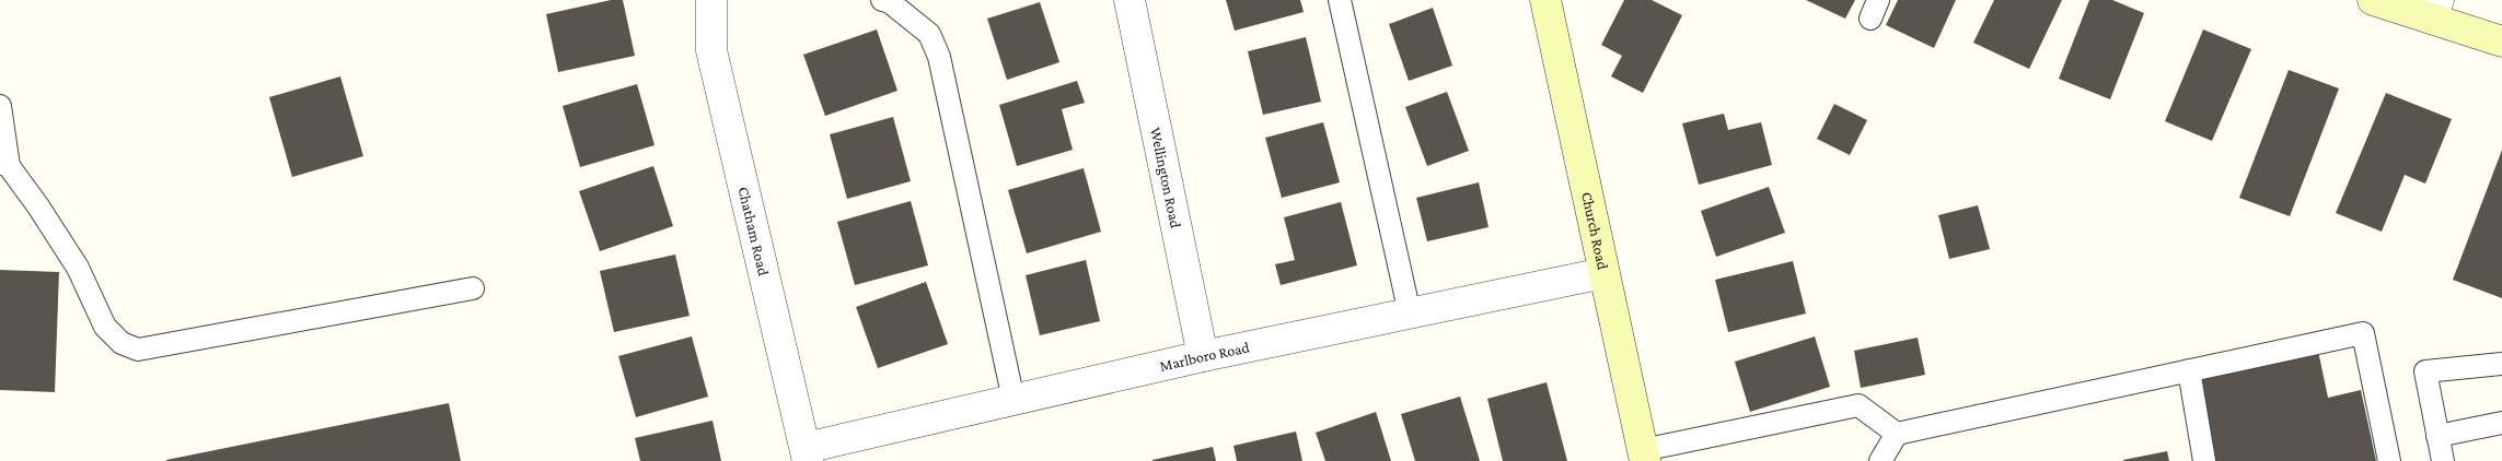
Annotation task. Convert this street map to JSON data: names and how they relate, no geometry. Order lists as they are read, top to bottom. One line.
{"streets":{"street":["Wellington Road","Church Road","Chatham Road","Marlboro Road"]},"crossings":[["Wellington Road","Marlboro Road"],["Church Road","Marlboro Road"],["Chatham Road","Marlboro Road"]]}
